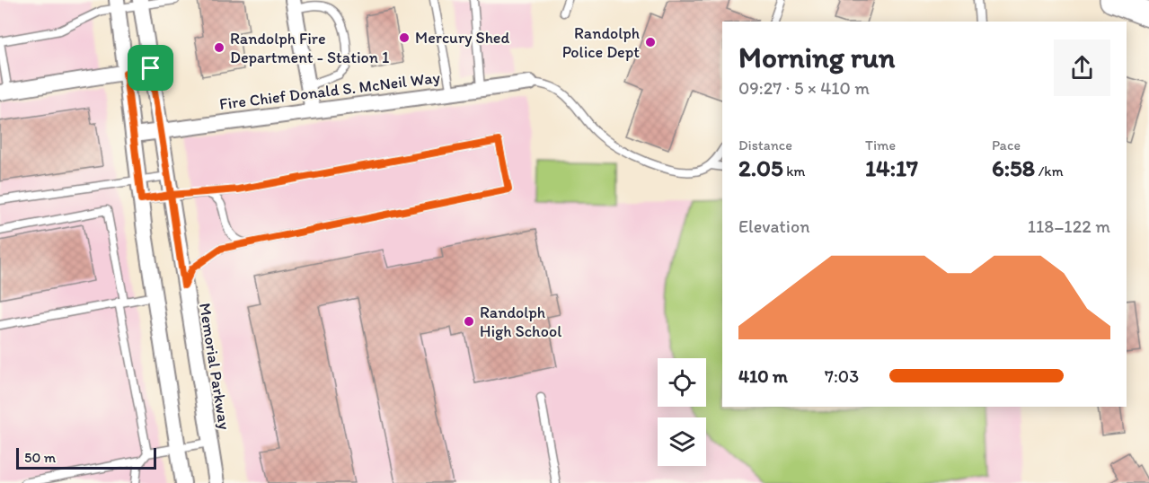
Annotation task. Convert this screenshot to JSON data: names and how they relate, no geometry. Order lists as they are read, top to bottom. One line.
{"streets":{"street":["Fire Chief Donald S. McNeil Way","Memorial Parkway"]},"crossings":[["Fire Chief Donald S. McNeil Way","Memorial Parkway"]],"places":["Mercury Shed","Randolph Police Dept","Randolph Fire Department - Station 1","Randolph High School"],"scale_bar":"50 m","page":{"heading":["Morning run","09:27 · 5 × 410 m"],"stats":[["Distance","2.05 km"],["Time","14:17"],["Pace","6:58 /km"]],"chart":["Elevation","118–122 m"],"list":[{"name":"410 m","note":"7:03"}],"scale":"50 m"}}
